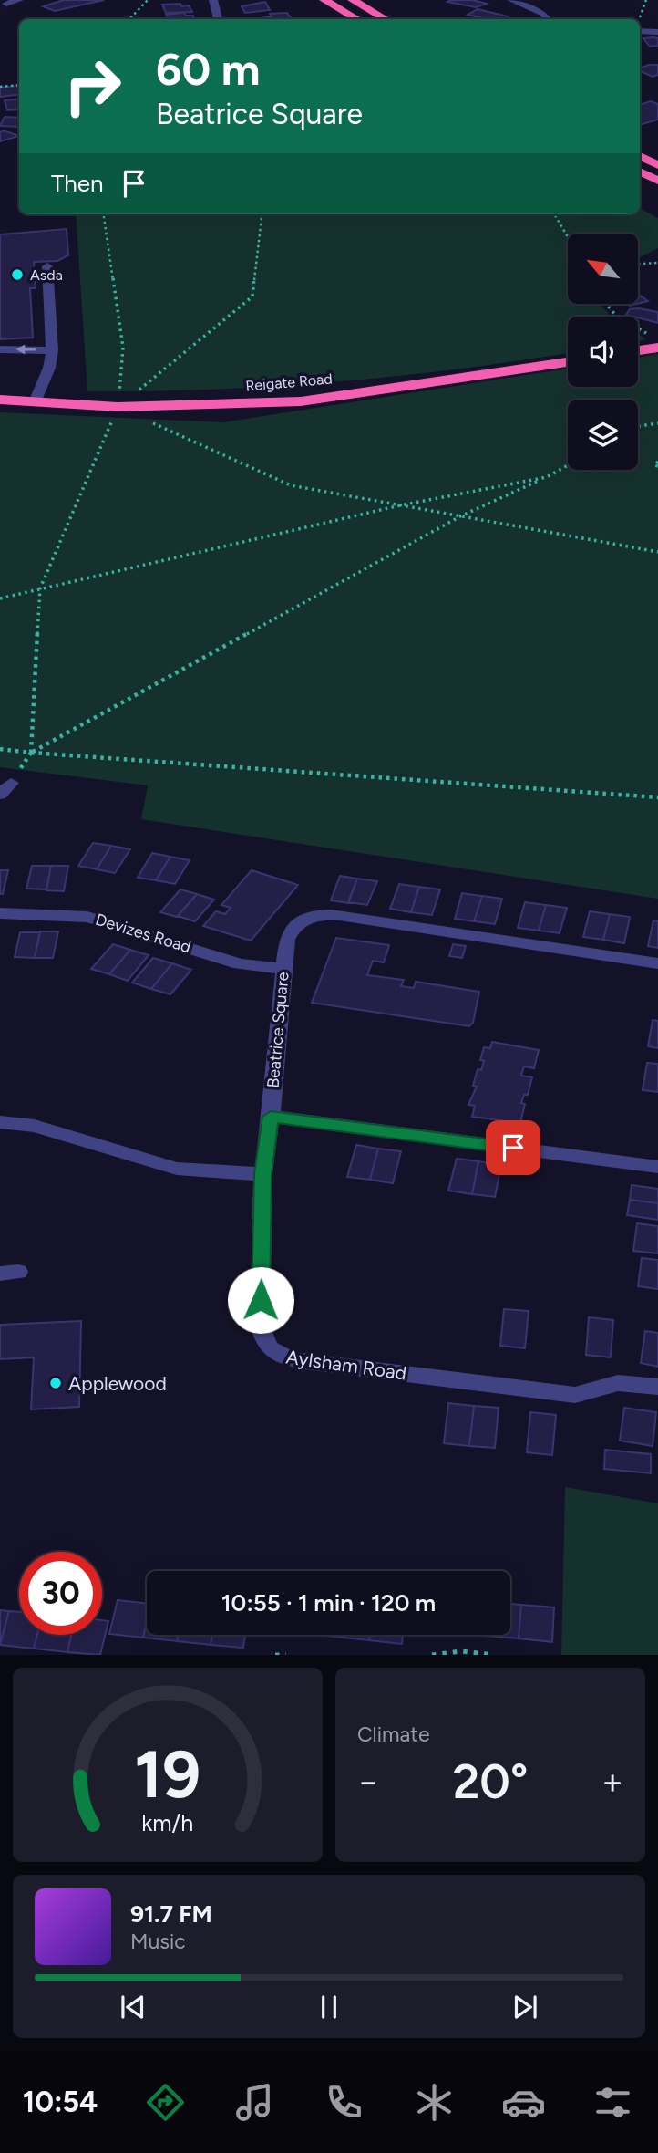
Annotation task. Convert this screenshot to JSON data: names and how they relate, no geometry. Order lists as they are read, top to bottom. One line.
{"streets":{"highway":["Reigate Road"],"street":["Devizes Road","Beatrice Square","Aylsham Road"]},"crossings":[["Devizes Road","Beatrice Square"],["Beatrice Square","Aylsham Road"]],"places":["Asda","Applewood"],"north":"top left","page":{"turn":["60 m","Beatrice Square"],"then":"Then","limit":"30","trip":"10:55 · 1 min · 120 m","tile":"Climate","heat":["−","20°","+"],"song":["91.7 FM","Music"],"tabs":"10:54","gauge":["19","km/h"]}}
